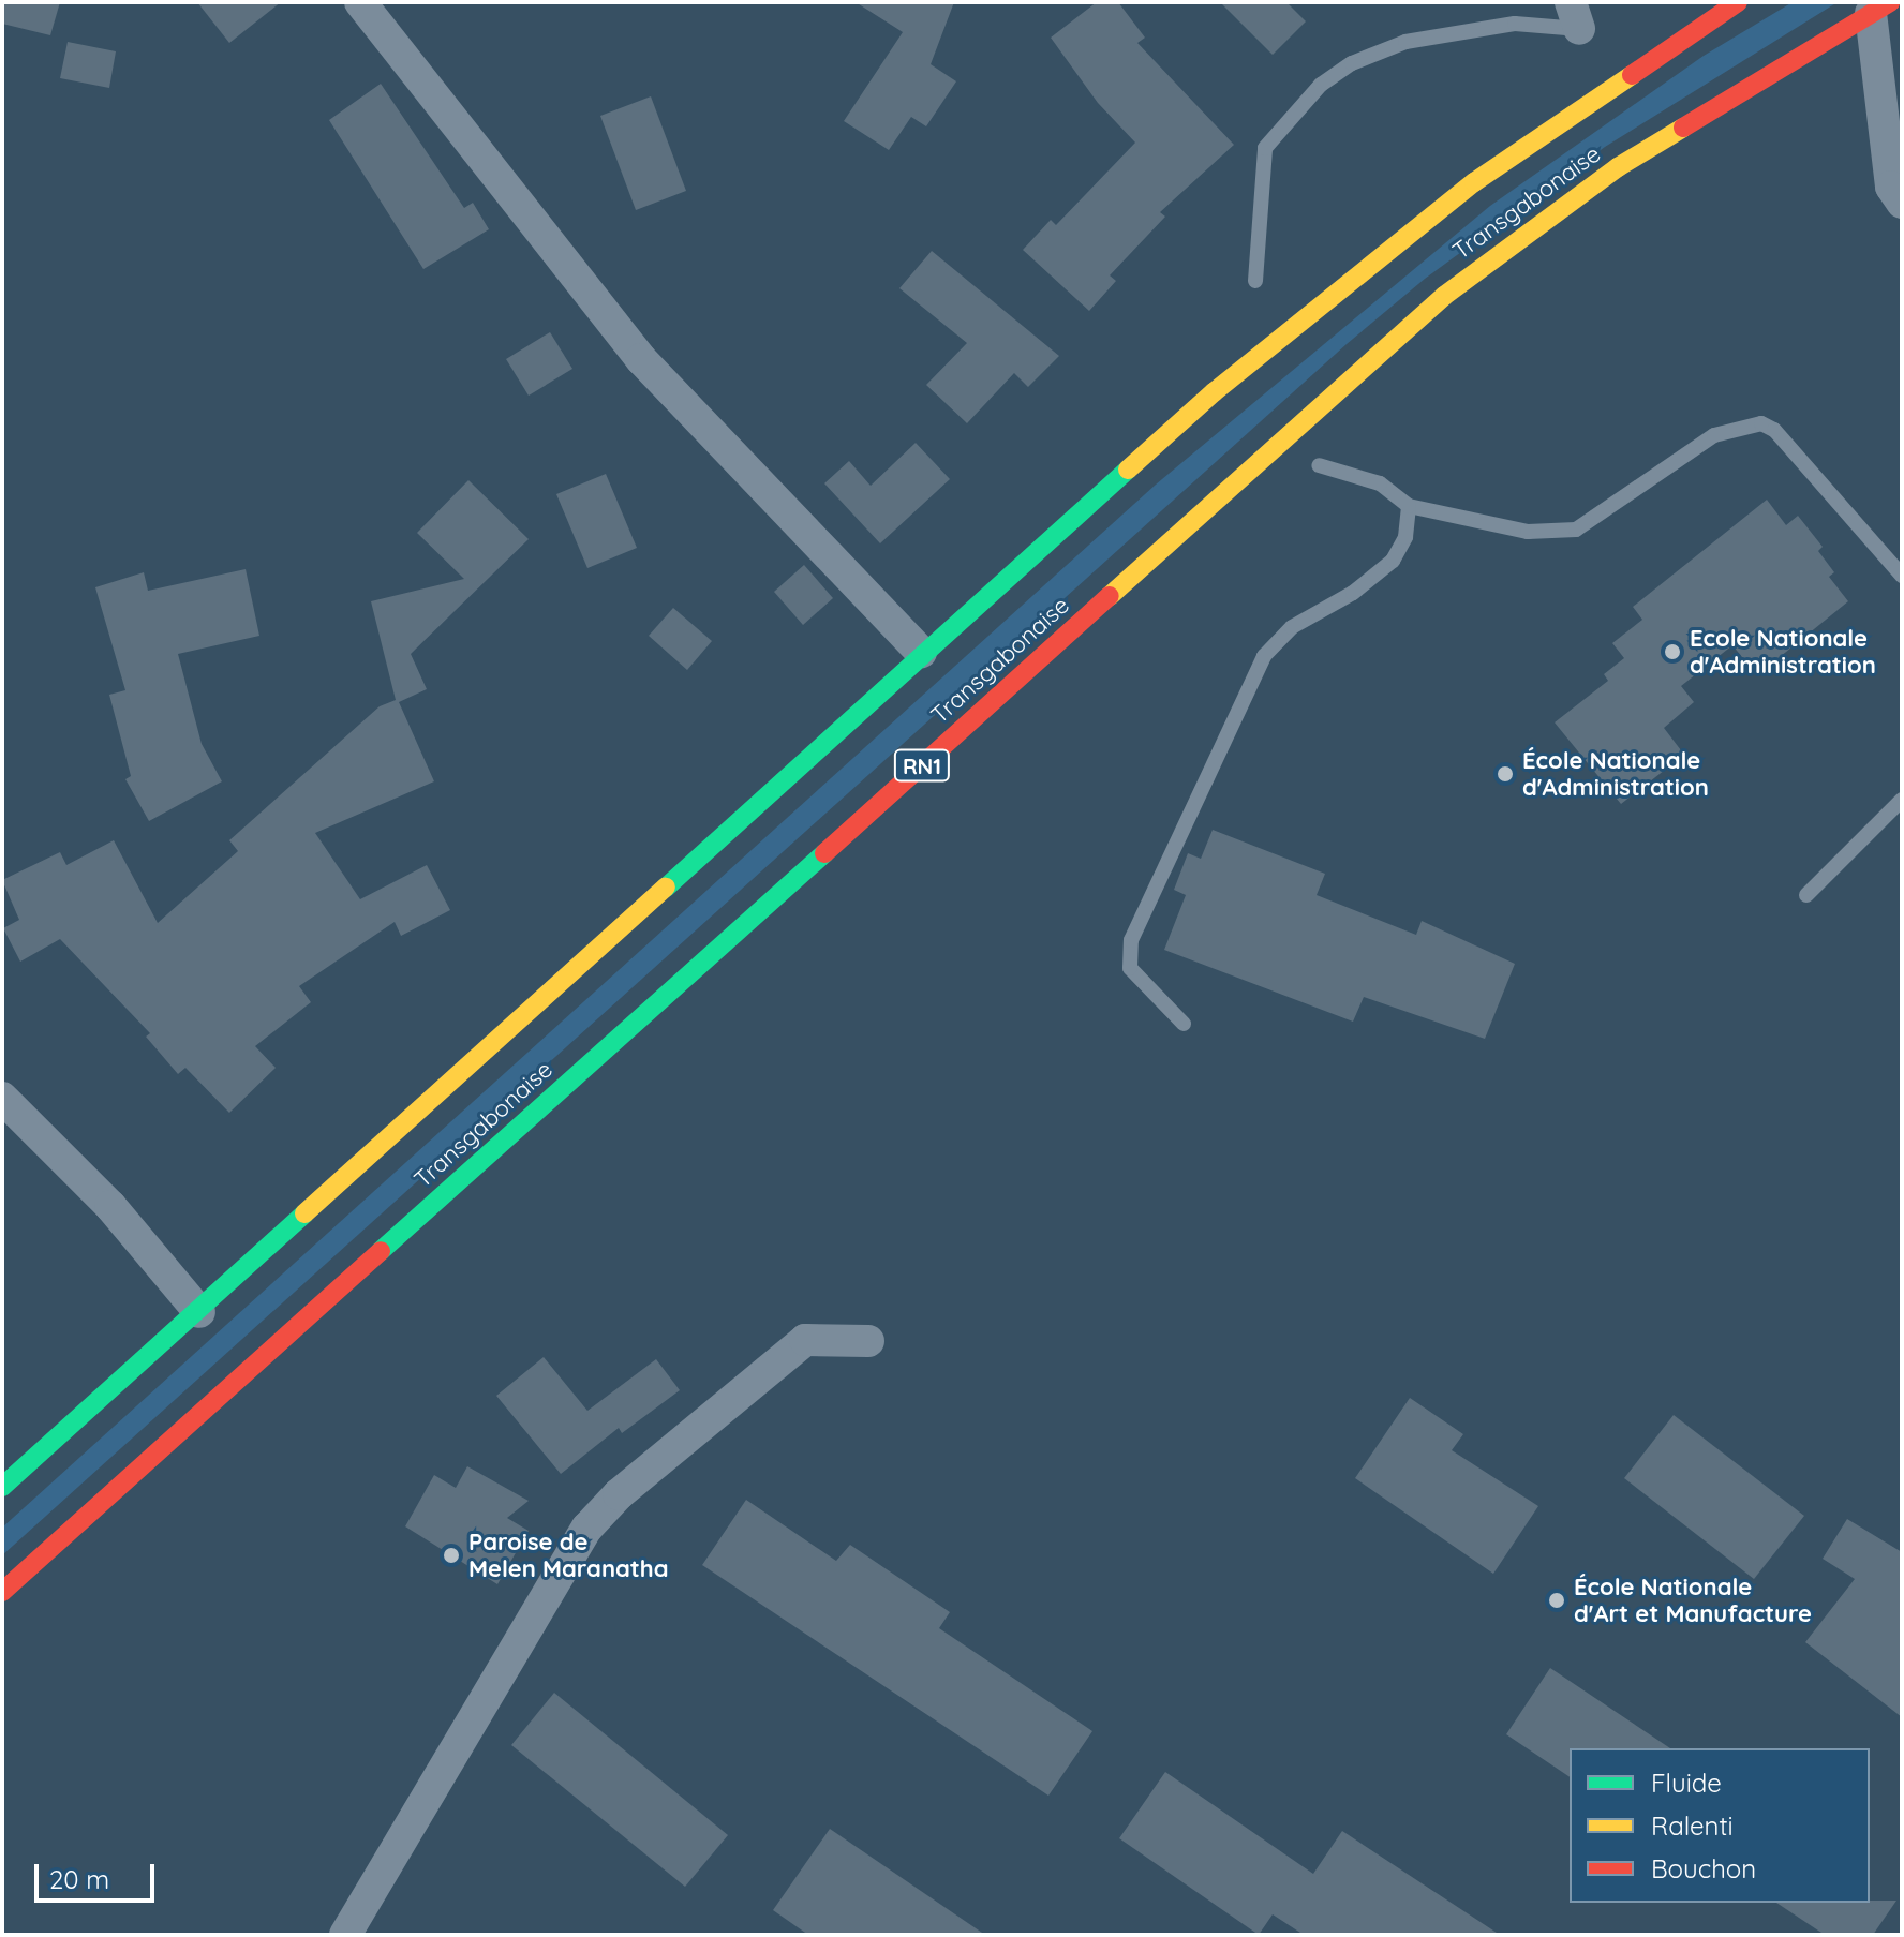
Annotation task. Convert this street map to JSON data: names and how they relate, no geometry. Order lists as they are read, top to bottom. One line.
{"streets":{"highway":["Transgabonaise","RN1"]},"places":["Ecole Nationale d'Administration","École Nationale d'Administration","Paroise de Melen Maranatha","École Nationale d'Art et Manufacture"],"legend":["Fluide","Ralenti","Bouchon"],"scale_bar":"20 m"}
